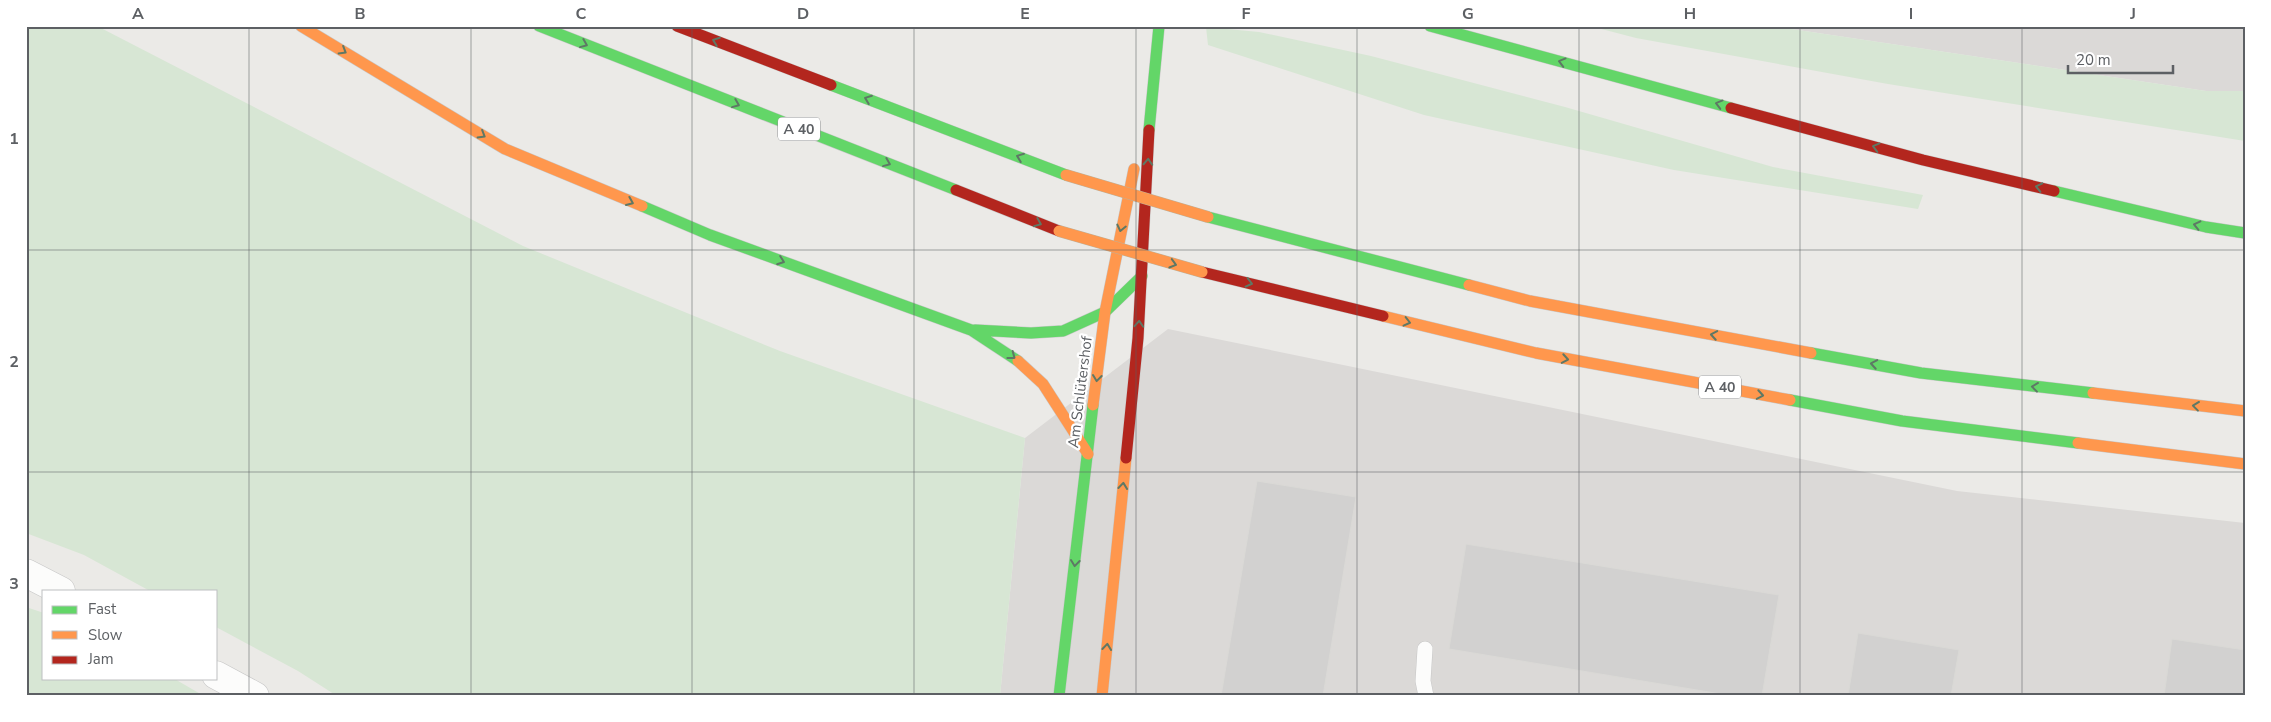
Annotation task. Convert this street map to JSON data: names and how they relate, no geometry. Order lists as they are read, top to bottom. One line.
{"streets":{"main road":["A 40","Am Schlütershof"]},"legend":["Fast","Slow","Jam"],"scale_bar":"20 m","grid":{"columns":["A","B","C","D","E","F","G","H","I","J"],"rows":["1","2","3"]}}
